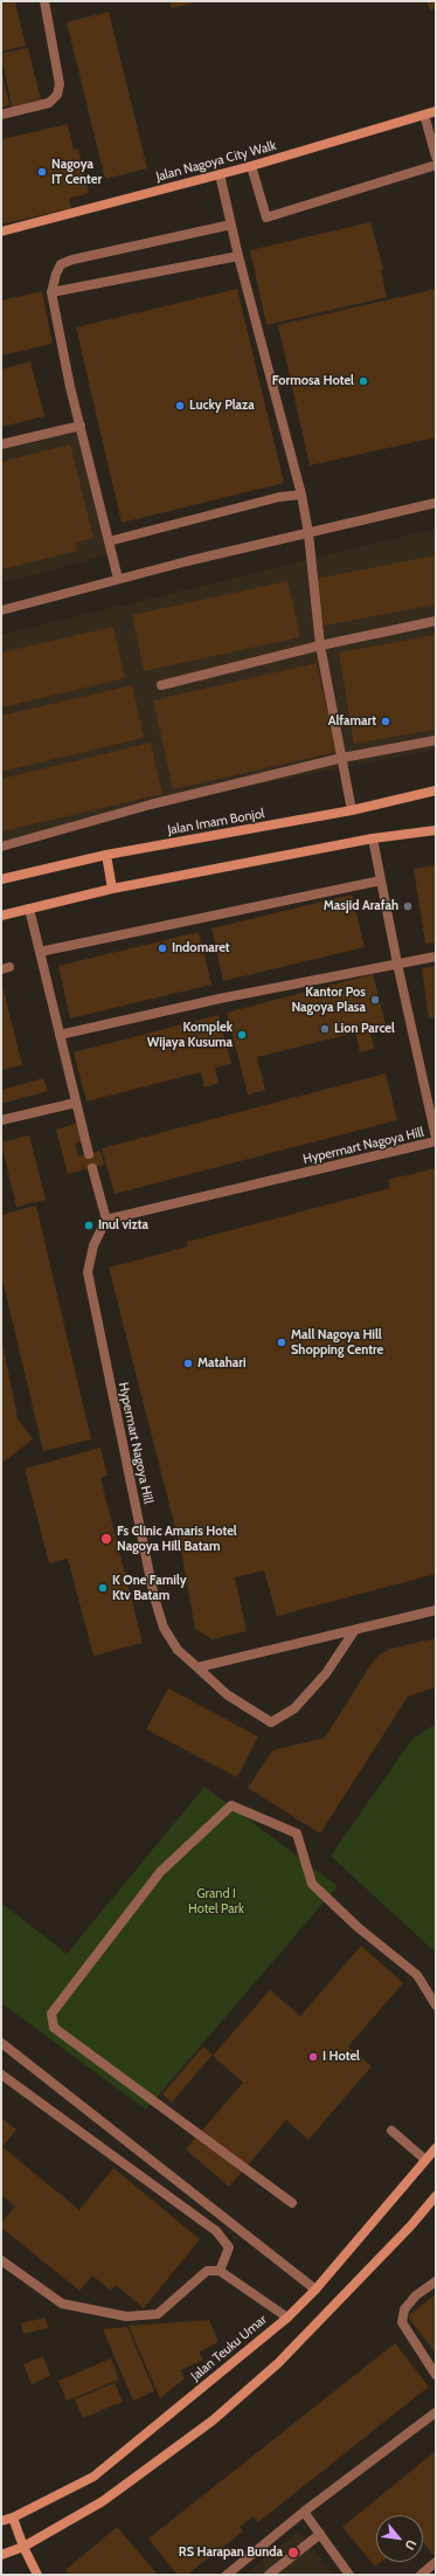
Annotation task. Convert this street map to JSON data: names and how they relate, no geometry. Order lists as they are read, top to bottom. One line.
{"streets":{"main road":["Jalan Nagoya City Walk","Jalan Imam Bonjol","Jalan Teuku Umar"],"street":["Hypermart Nagoya Hill"]},"parks":["Grand I Hotel Park"],"places":["Nagoya IT Center","Formosa Hotel","Lucky Plaza","Alfamart","Masjid Arafah","Indomaret","Kantor Pos Nagoya Plasa","Lion Parcel","Komplek Wijaya Kusuma","Inul vizta","Mall Nagoya Hill Shopping Centre","Matahari","Fs Clinic Amaris Hotel Nagoya Hill Batam","K One Family Ktv Batam","I Hotel","RS Harapan Bunda"],"north":"bottom right"}
